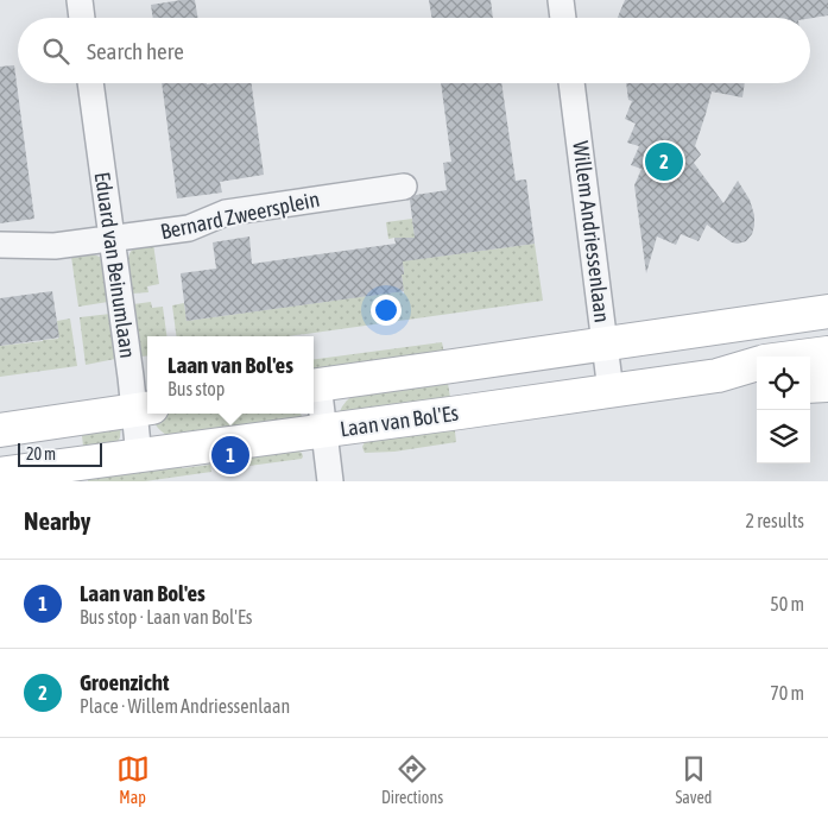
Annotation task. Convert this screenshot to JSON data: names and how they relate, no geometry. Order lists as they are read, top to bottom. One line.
{"streets":{"street":["Bernard Zweersplein","Willem Andriessenlaan","Eduard van Beinumlaan","Laan van Bol'Es"]},"crossings":[["Bernard Zweersplein","Eduard van Beinumlaan"],["Willem Andriessenlaan","Laan van Bol'Es"],["Eduard van Beinumlaan","Laan van Bol'Es"]],"scale_bar":"20 m","page":{"search":"Search here","pins":["2","1"],"popup":["Laan van Bol'es","Bus stop"],"scale":"20 m","heading":["Nearby","2 results"],"list":[{"mark":"1","name":"Laan van Bol'es","note":"Bus stop · Laan van Bol'Es","value":"50 m"},{"mark":"2","name":"Groenzicht","note":"Place · Willem Andriessenlaan","value":"70 m"}],"nav":["Map","Directions","Saved"]}}
